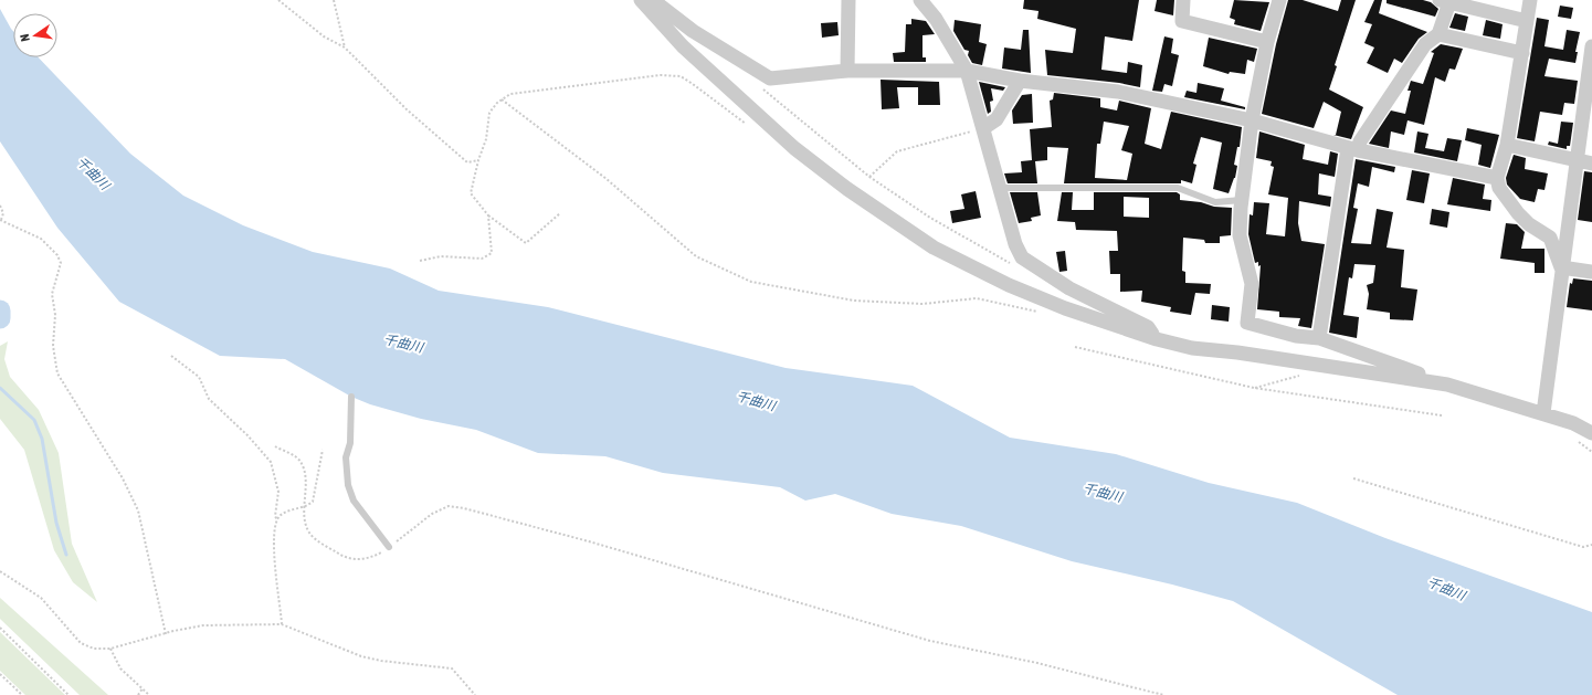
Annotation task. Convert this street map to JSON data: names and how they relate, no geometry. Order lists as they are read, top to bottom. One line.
{"water":["千曲川"],"north":"left"}
